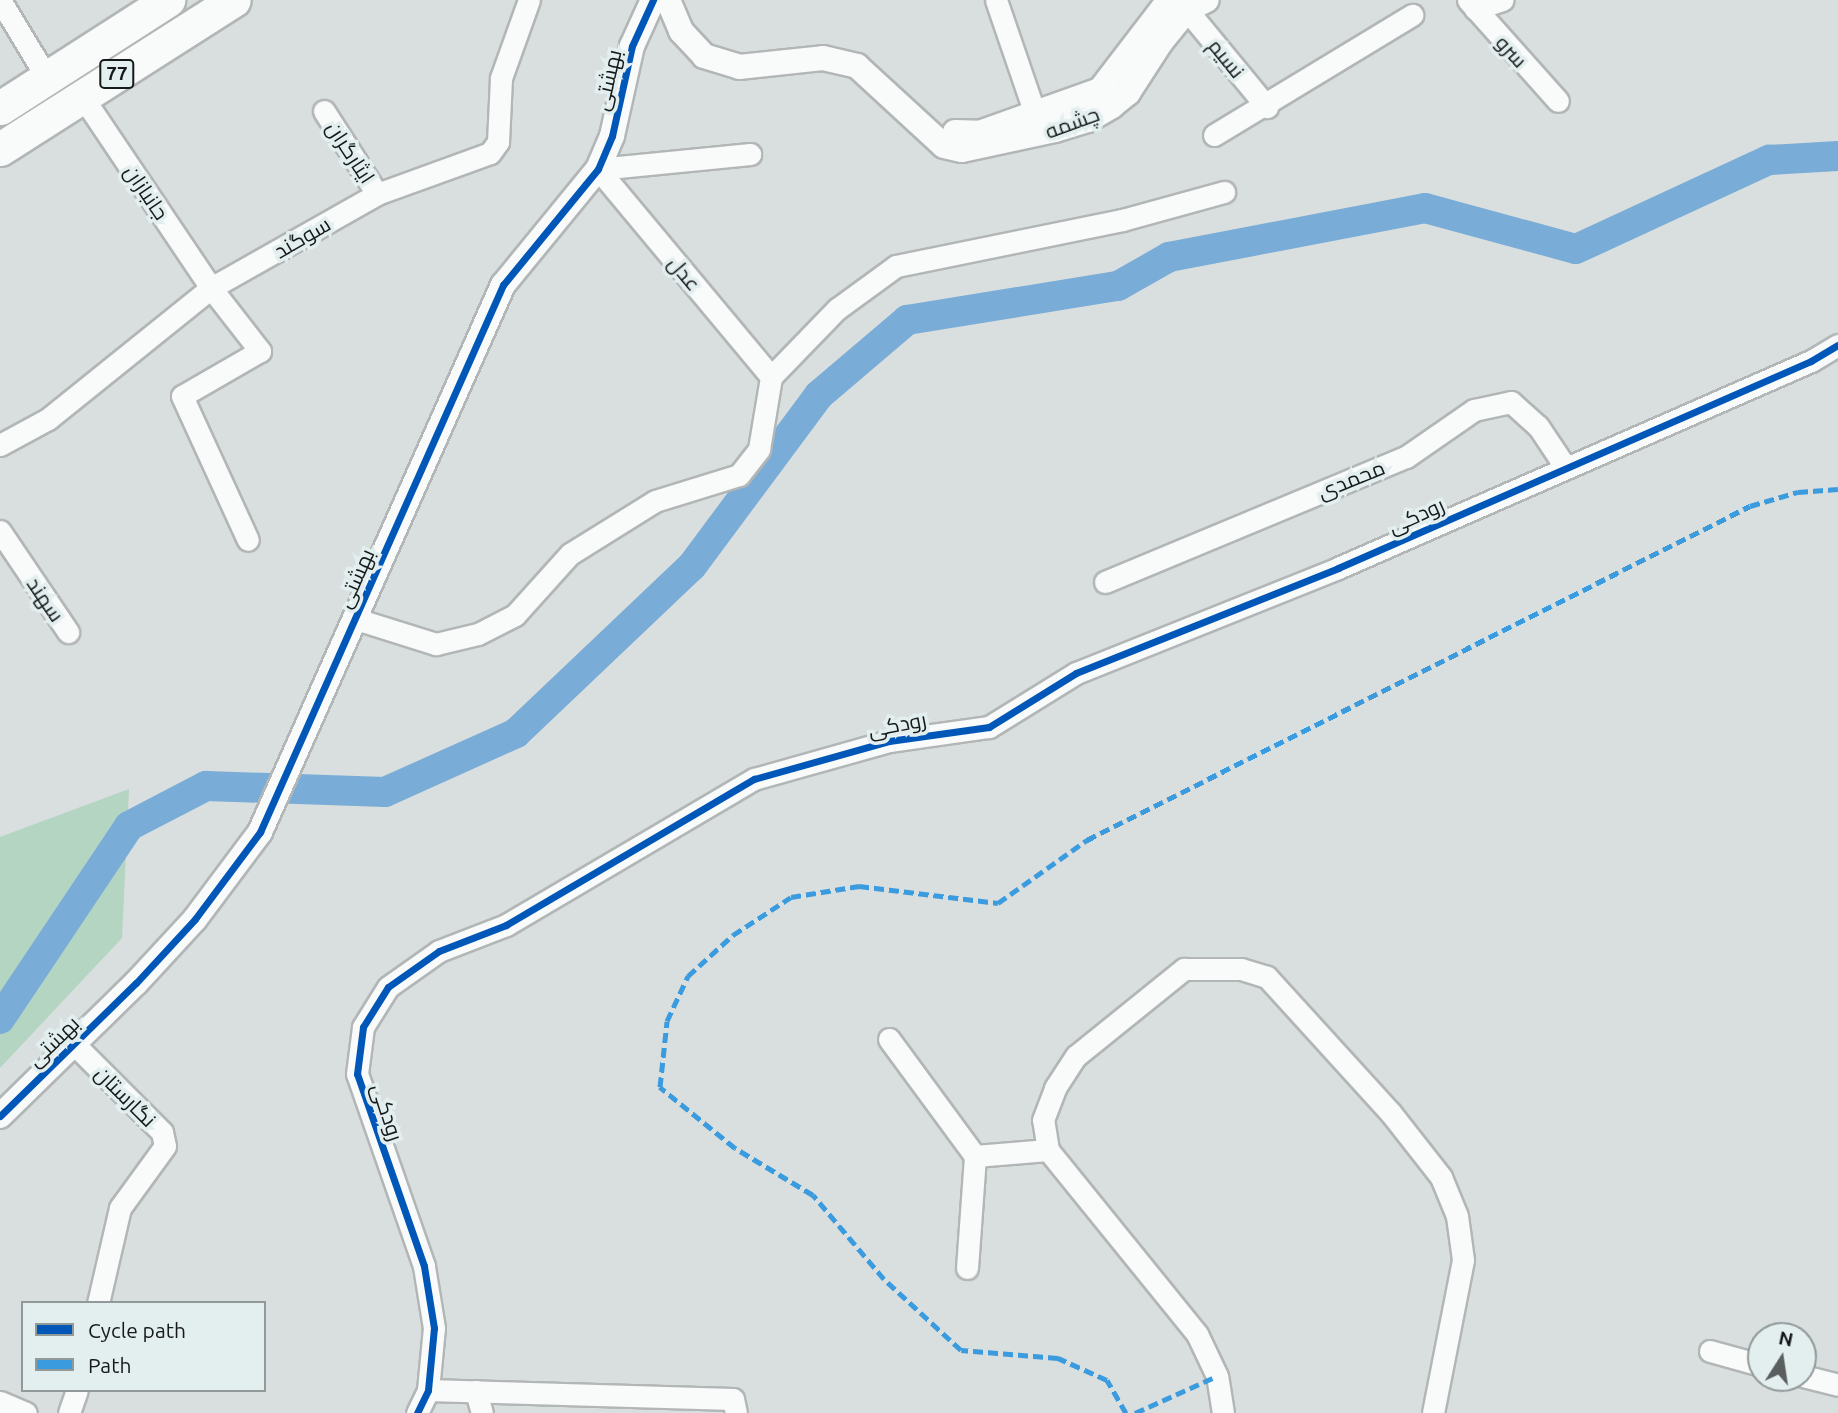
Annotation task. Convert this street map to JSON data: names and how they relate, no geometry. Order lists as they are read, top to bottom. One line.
{"streets":{"highway":["77"],"street":["سرو","نسیم","بهشتی","چشمه","ایثارگران","جانبازان","سوگند","عدل","محمدی","رودکی","سهند","نگارستان"]},"crossings":[["نسیم","چشمه"],["77","جانبازان"],["بهشتی","عدل"],["بهشتی","نگارستان"],["ایثارگران","سوگند"],["جانبازان","سوگند"],["محمدی","رودکی"]],"legend":["Cycle path","Path"],"north":"top"}
